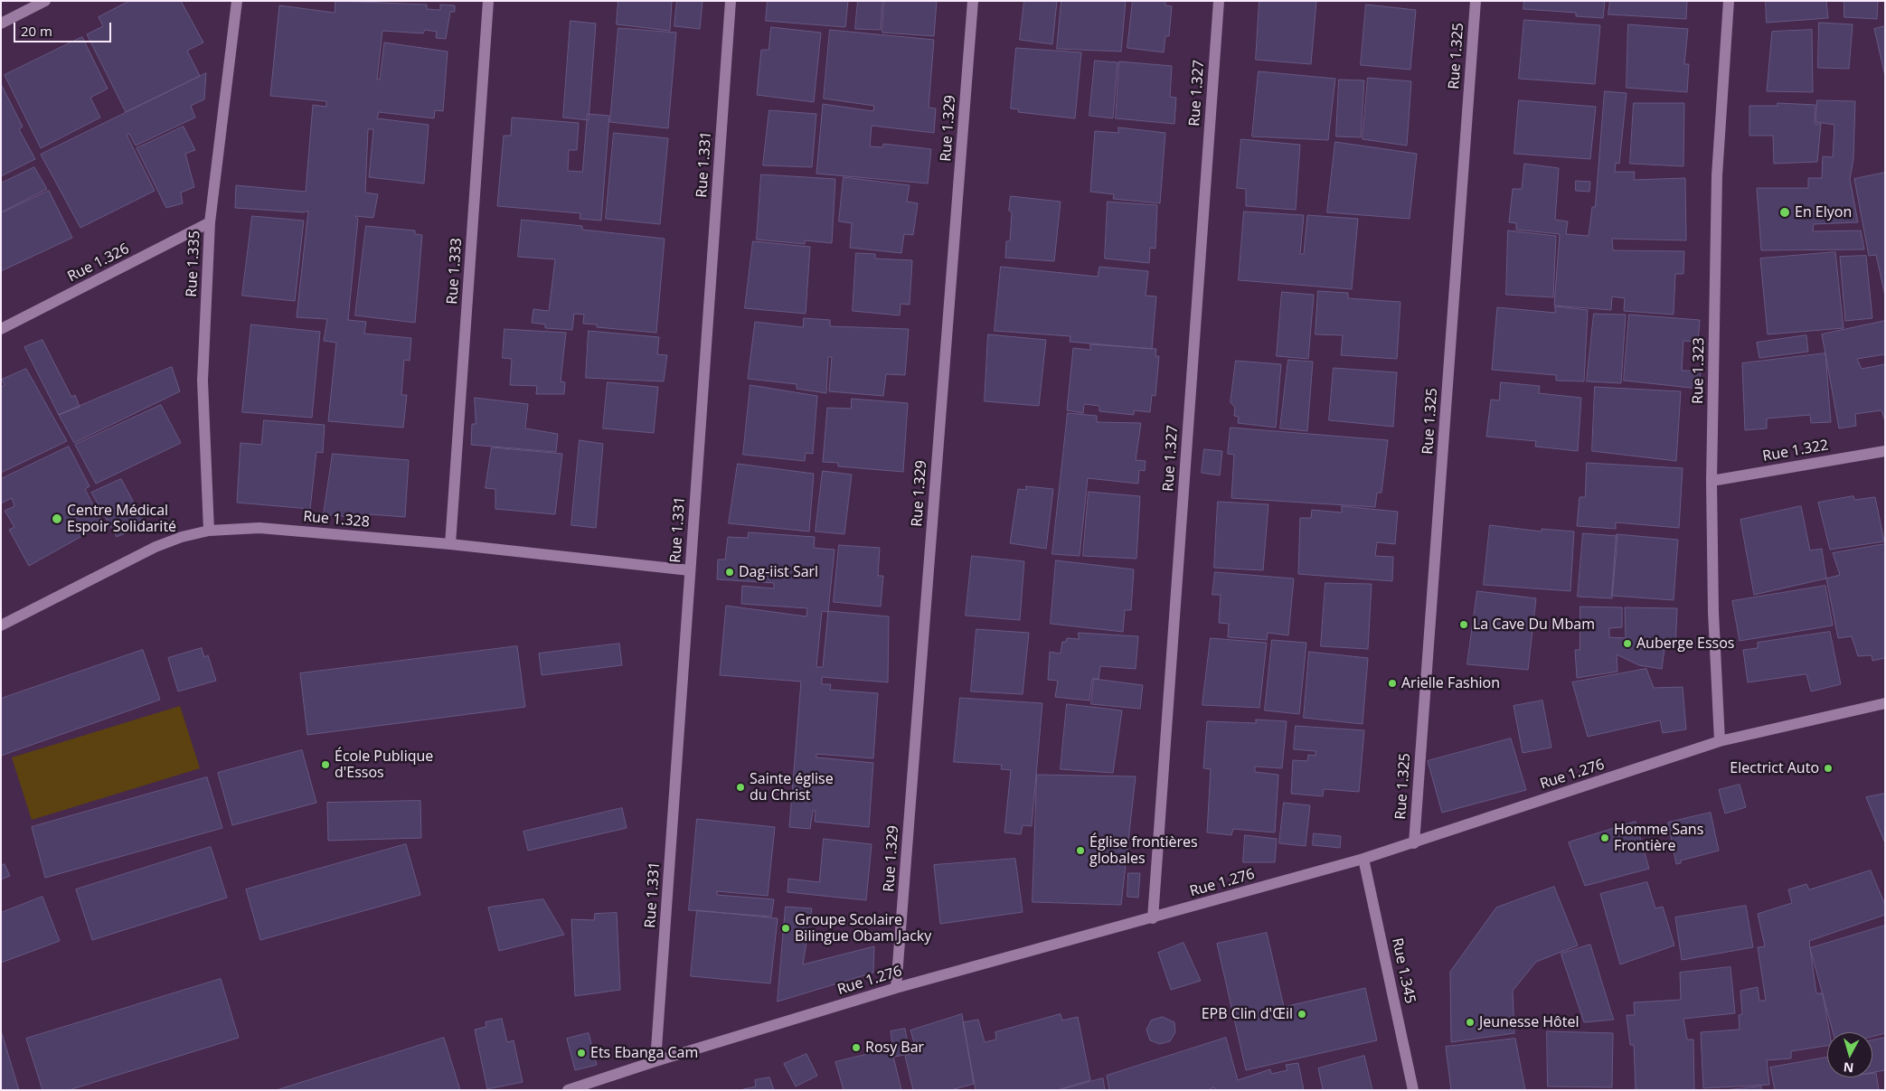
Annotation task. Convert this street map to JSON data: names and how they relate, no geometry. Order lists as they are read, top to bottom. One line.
{"streets":{"street":["Rue 1.325","Rue 1.327","Rue 1.329","Rue 1.331","Rue 1.326","Rue 1.335","Rue 1.333","Rue 1.323","Rue 1.322","Rue 1.328","Rue 1.276","Rue 1.345"]},"crossings":[["Rue 1.325","Rue 1.276"],["Rue 1.327","Rue 1.276"],["Rue 1.329","Rue 1.276"],["Rue 1.331","Rue 1.328"],["Rue 1.331","Rue 1.276"],["Rue 1.326","Rue 1.335"],["Rue 1.335","Rue 1.328"],["Rue 1.333","Rue 1.328"],["Rue 1.323","Rue 1.322"],["Rue 1.323","Rue 1.276"],["Rue 1.276","Rue 1.345"]],"places":["En Elyon","Centre Médical Espoir Solidarité","Dag-iist Sarl","La Cave Du Mbam","Auberge Essos","Arielle Fashion","École Publique d'Essos","Electrict Auto","Sainte église du Christ","Homme Sans Frontière","Église frontières globales","Groupe Scolaire Bilingue Obam Jacky","EPB Clin d'Œil","Jeunesse Hôtel","Rosy Bar","Ets Ebanga Cam"],"scale_bar":"20 m","north":"bottom"}
